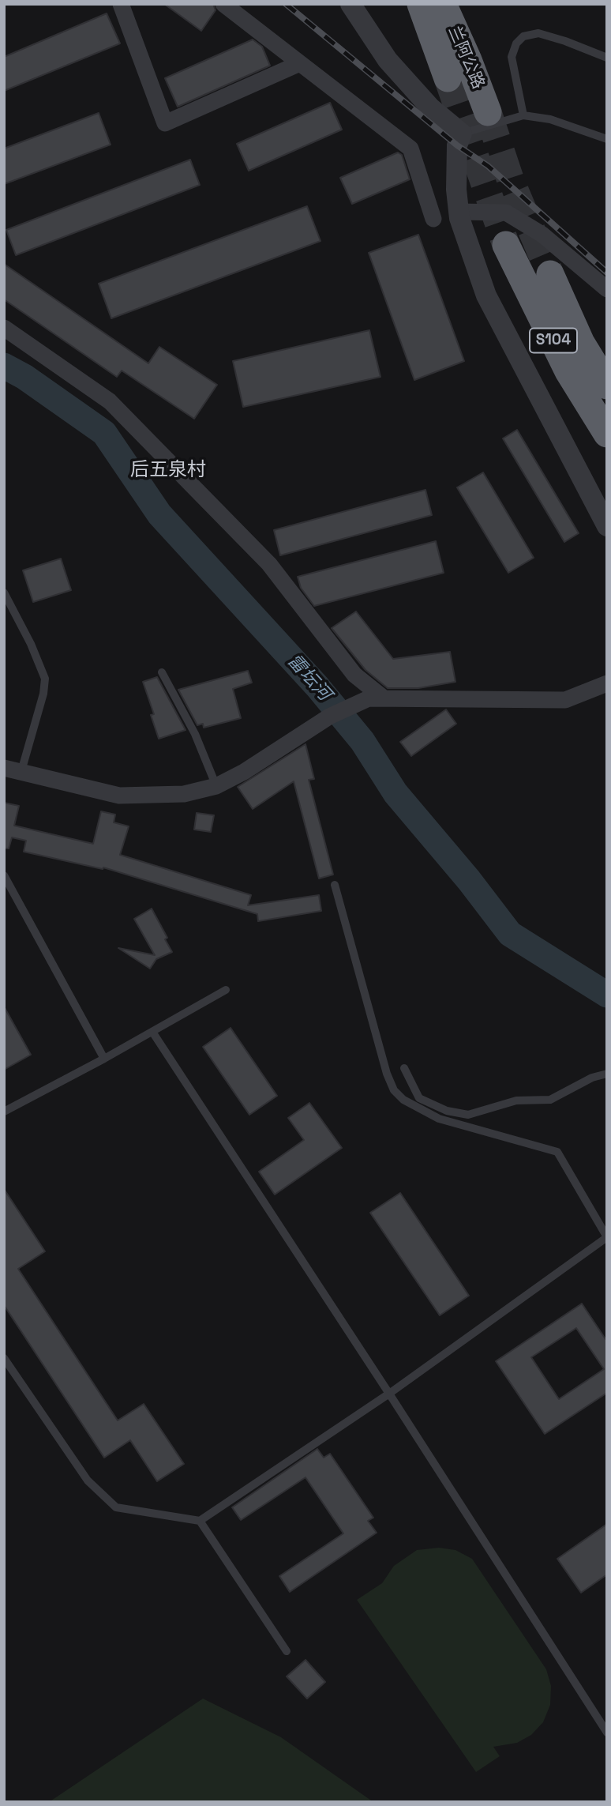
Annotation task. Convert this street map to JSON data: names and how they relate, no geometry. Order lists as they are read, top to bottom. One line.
{"streets":{"highway":["兰阿公路","S104"]},"districts":["后五泉村"],"water":["雷坛河"]}
